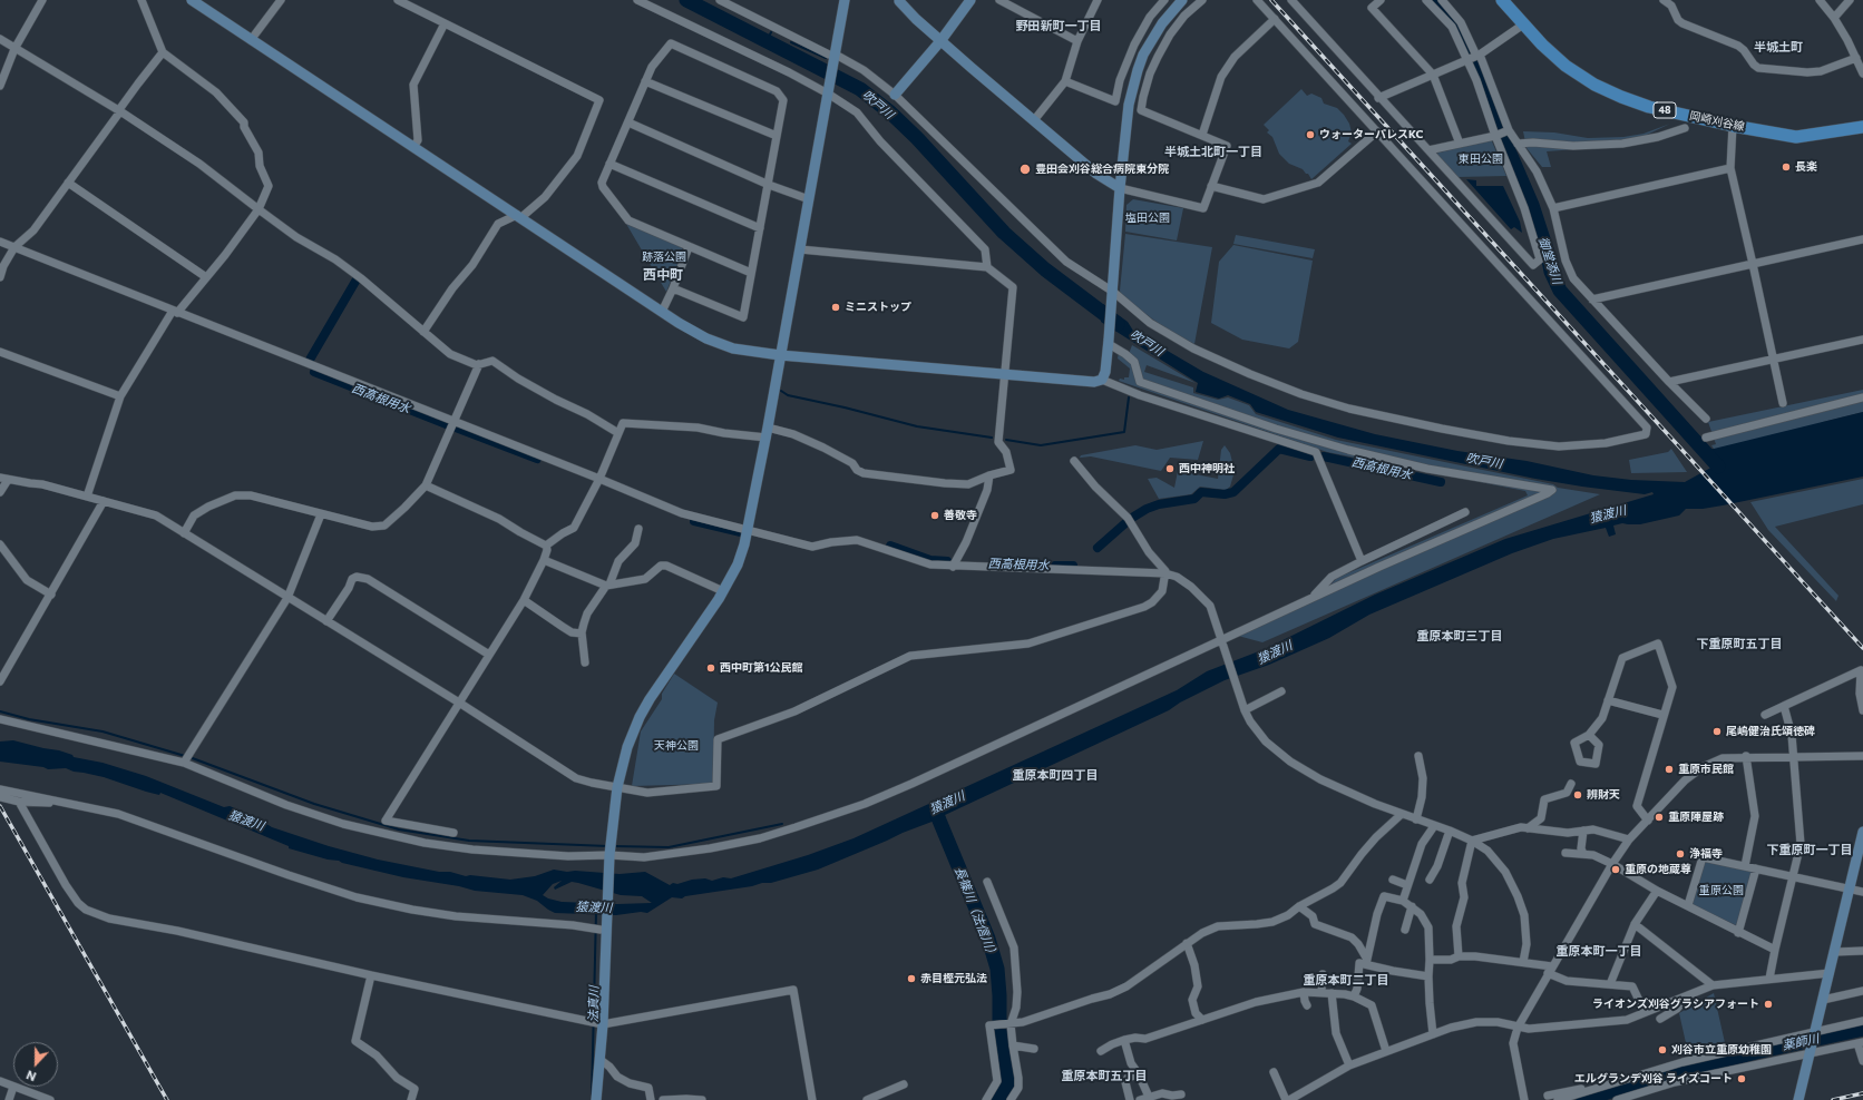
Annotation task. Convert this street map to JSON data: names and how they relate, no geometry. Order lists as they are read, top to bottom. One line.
{"streets":{"main road":["48","岡崎刈谷線"]},"districts":["野田新町一丁目","半城土町","半城土北町一丁目","西中町","重原本町三丁目","下重原町五丁目","重原本町四丁目","下重原町一丁目","重原本町一丁目","重原本町二丁目","重原本町五丁目"],"water":["吹戸川","御堂添川","西高根用水","猿渡川","長篠川（法信川）","法真川","薬師川"],"parks":["東田公園","塩田公園","跡落公園","天神公園","重原公園"],"places":["ウォーターパレスKC","長楽","豊田会刈谷総合病院東分院","ミニストップ","西中神明社","善敬寺","西中町第1公民館","尾嶋健治氏頌徳碑","重原市民館","辨財天","重原陣屋跡","浄福寺","重原の地蔵尊","赤目樫元弘法","ライオンズ刈谷グラシアフォート","刈谷市立重原幼稚園","エルグランデ刈谷 ライズコート"],"north":"bottom"}
